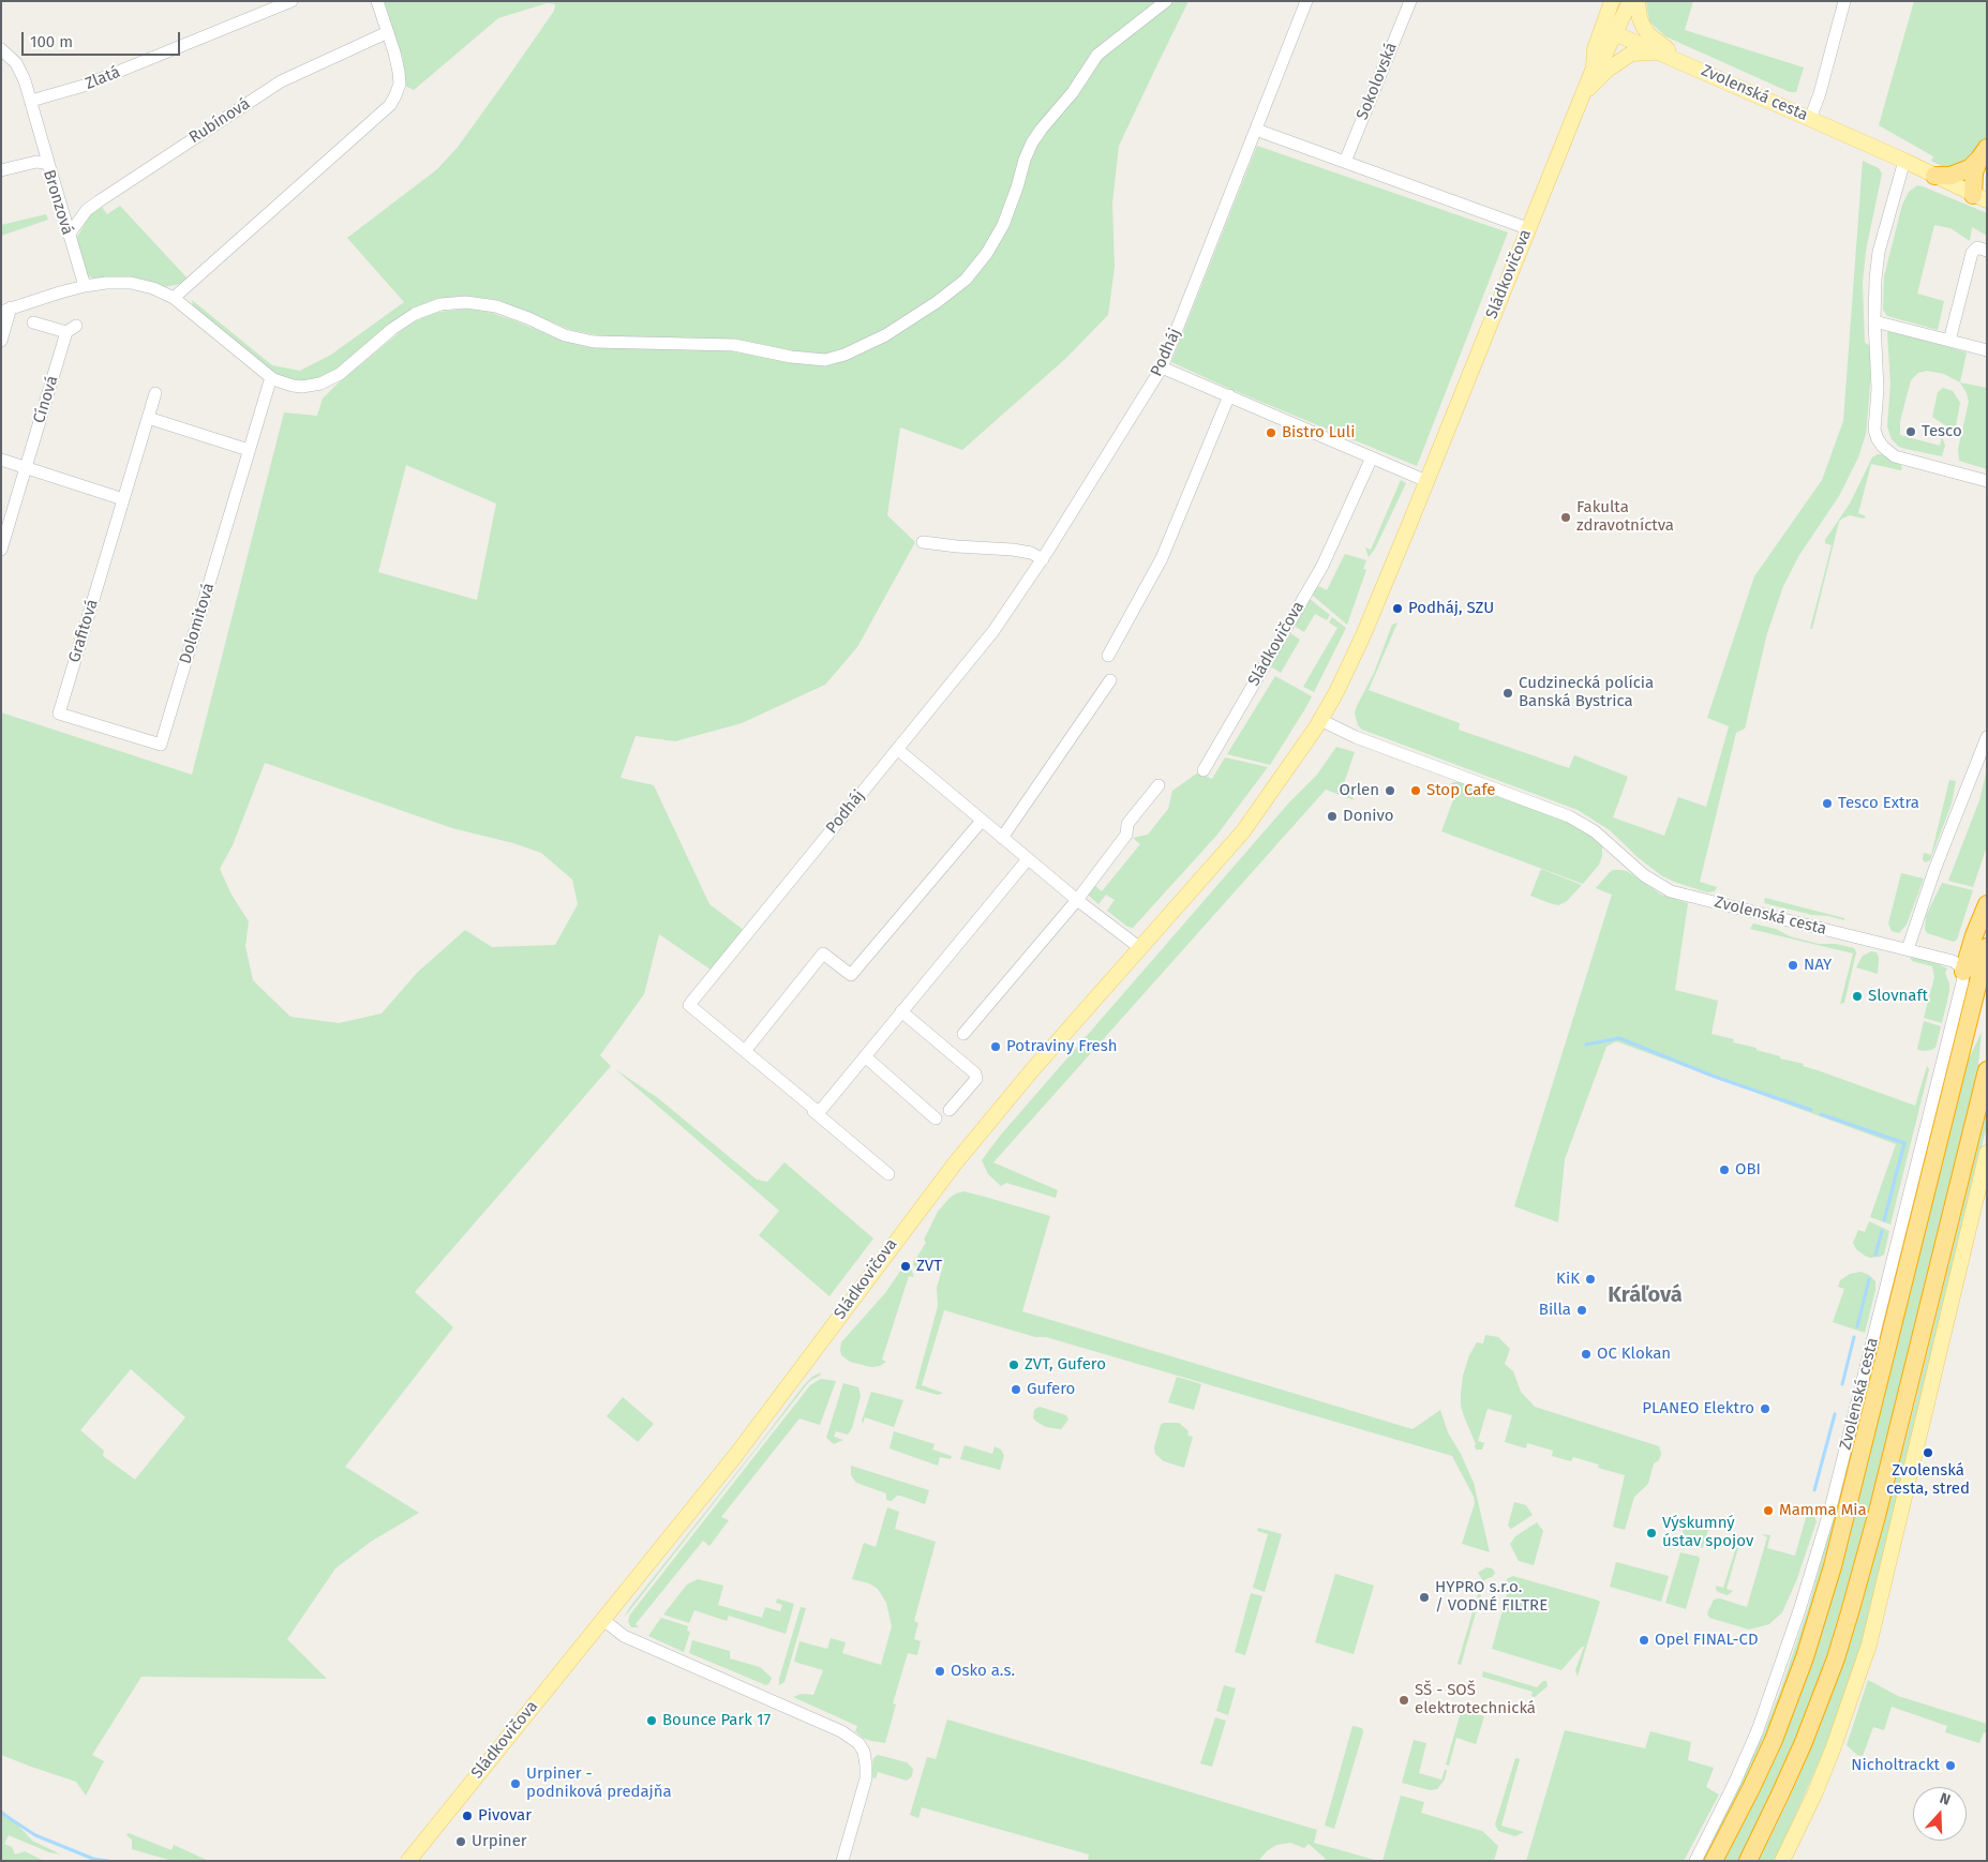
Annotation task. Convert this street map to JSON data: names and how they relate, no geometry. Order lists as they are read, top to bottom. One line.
{"streets":{"main road":["Zvolenská cesta","Sládkovičova"],"street":["Zlatá","Sokolovská","Rubínová","Bronzová","Podháj","Cínová","Dolomitová","Grafitová"]},"crossings":[["Zvolenská cesta","Sládkovičova"],["Rubínová","Bronzová"],["Dolomitová","Grafitová"]],"districts":["Kráľová"],"places":["Tesco","Bistro Luli","Fakulta zdravotníctva","Podháj, SZU","Cudzinecká polícia Banská Bystrica","Orlen","Stop Cafe","Tesco Extra","Donivo","NAY","Slovnaft","Potraviny Fresh","OBI","ZVT","KiK","Billa","OC Klokan","ZVT, Gufero","Gufero","PLANEO Elektro","Zvolenská cesta, stred","Mamma Mia","Výskumný ústav spojov","HYPRO s.r.o. / VODNÉ FILTRE","Opel FINAL-CD","Osko a.s.","SŠ - SOŠ elektrotechnická","Bounce Park 17","Nicholtrackt","Urpiner - podniková predajňa","Pivovar","Urpiner"],"scale_bar":"100 m","north":"top"}
